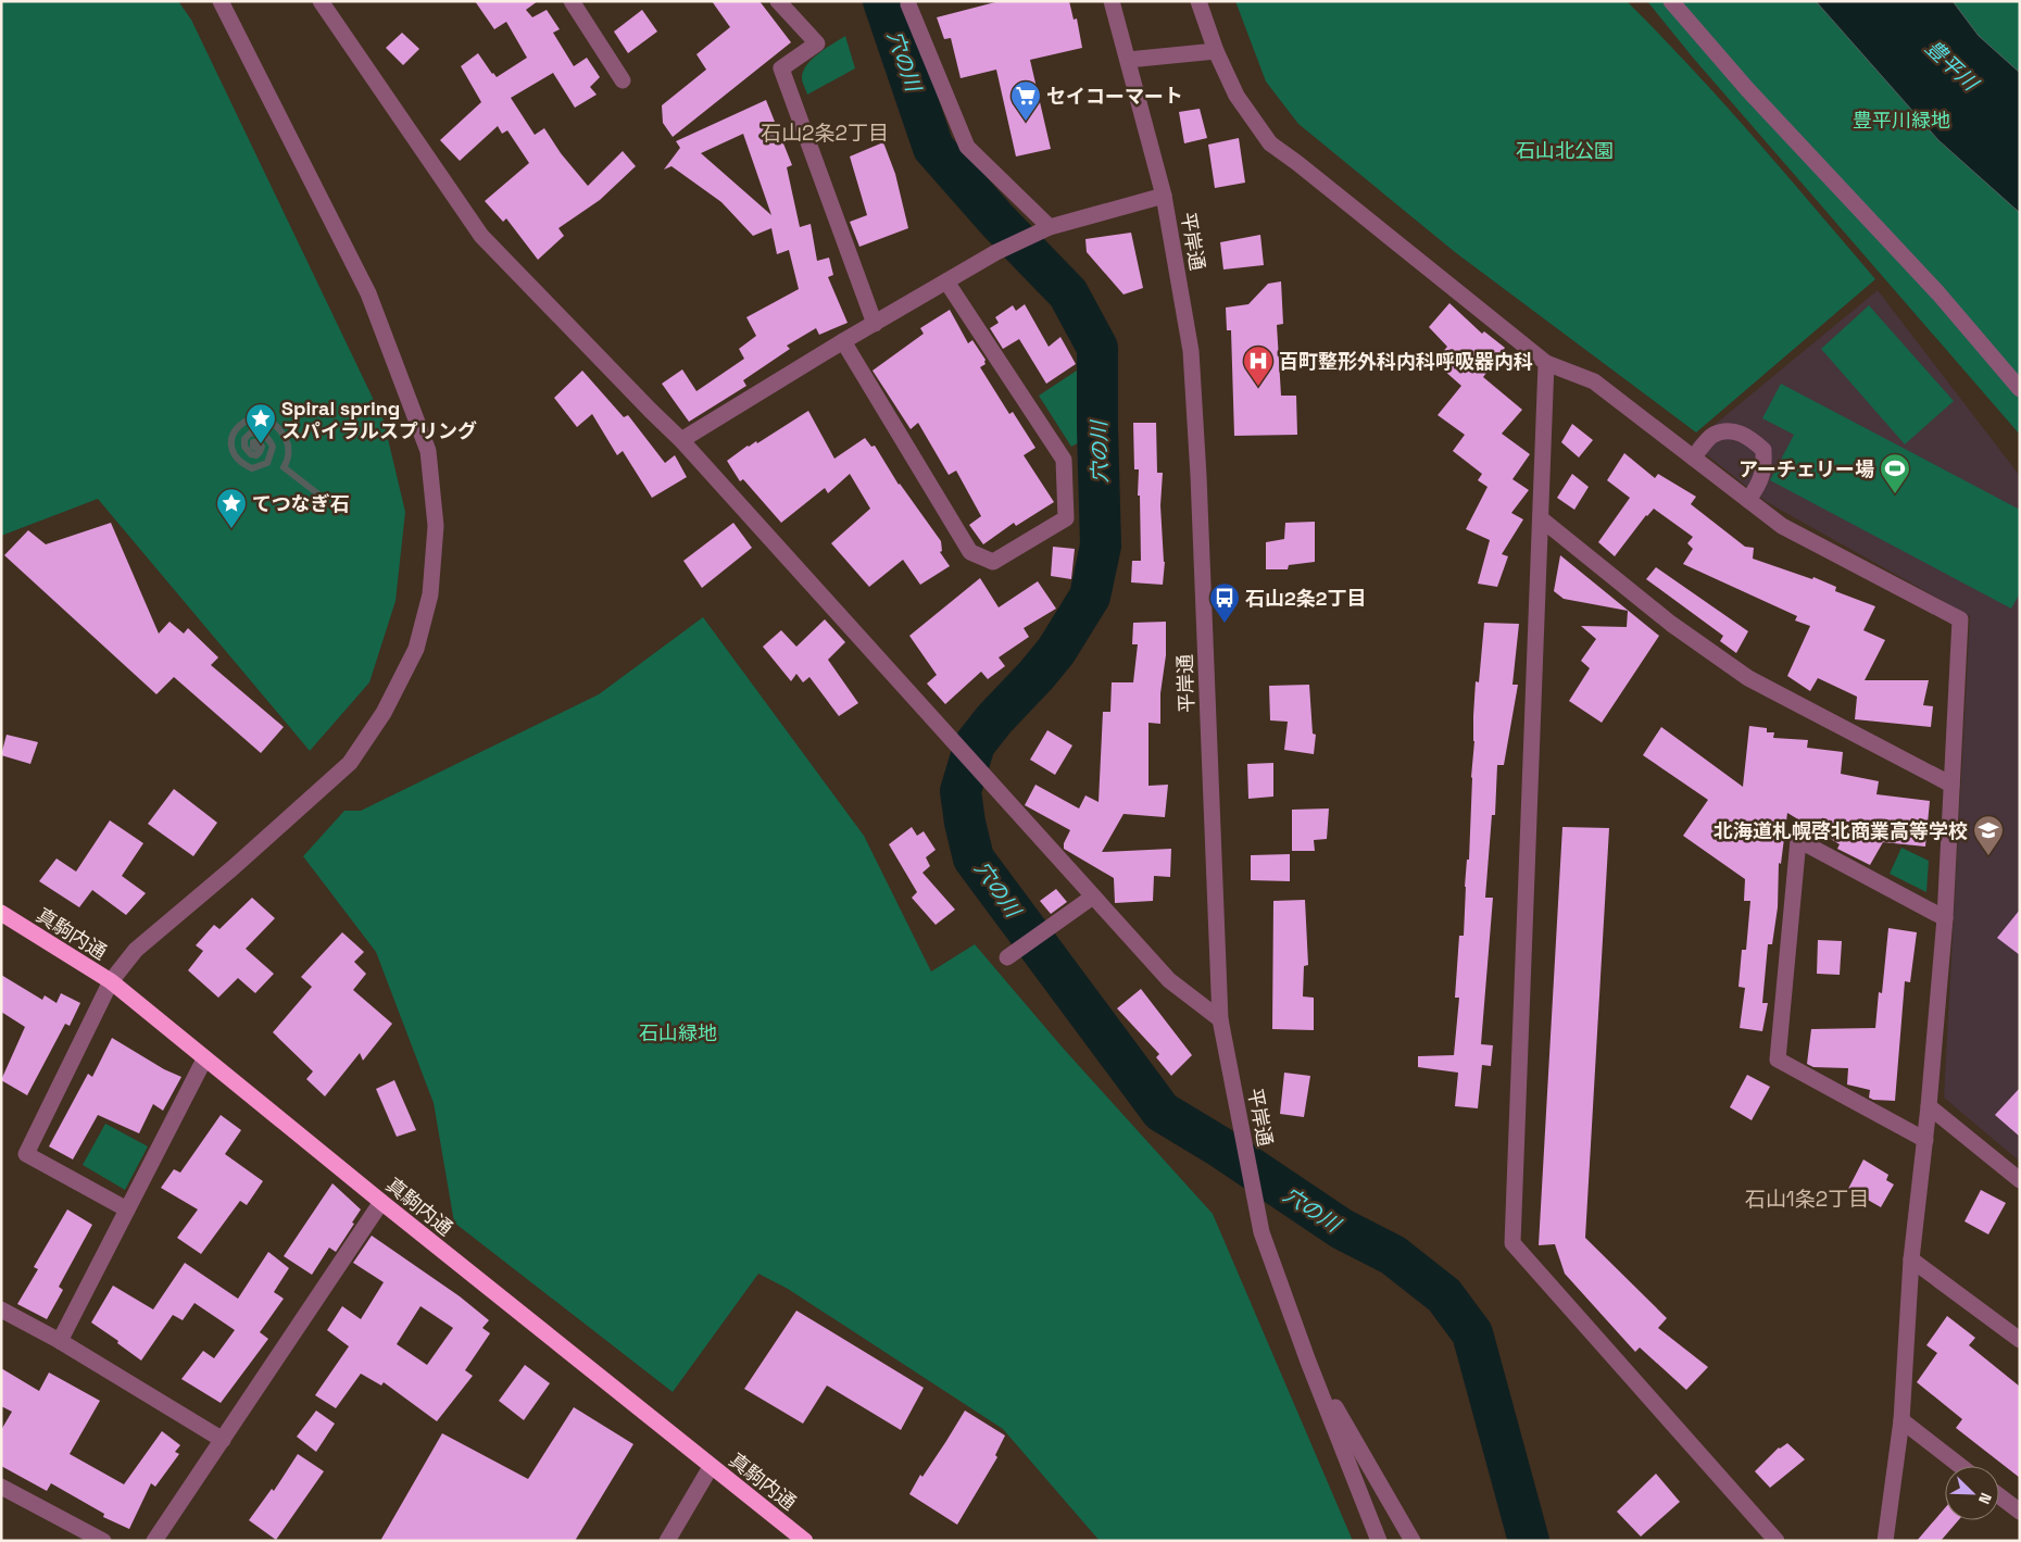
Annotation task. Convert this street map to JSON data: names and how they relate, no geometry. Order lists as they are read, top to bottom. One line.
{"streets":{"highway":["真駒内通"],"street":["平岸通"]},"districts":["石山2条2丁目","石山1条2丁目"],"water":["穴の川","豊平川"],"parks":["豊平川緑地","石山北公園","石山緑地"],"places":{"supermarket":["セイコーマート"],"hospital":["百町整形外科内科呼吸器内科"],"place":["Spiral spring スパイラルスプリング","てつなぎ石"],"sports":["アーチェリー場"],"bus stop":["石山2条2丁目"],"school or university":["北海道札幌啓北商業高等学校"]},"north":"bottom right"}
